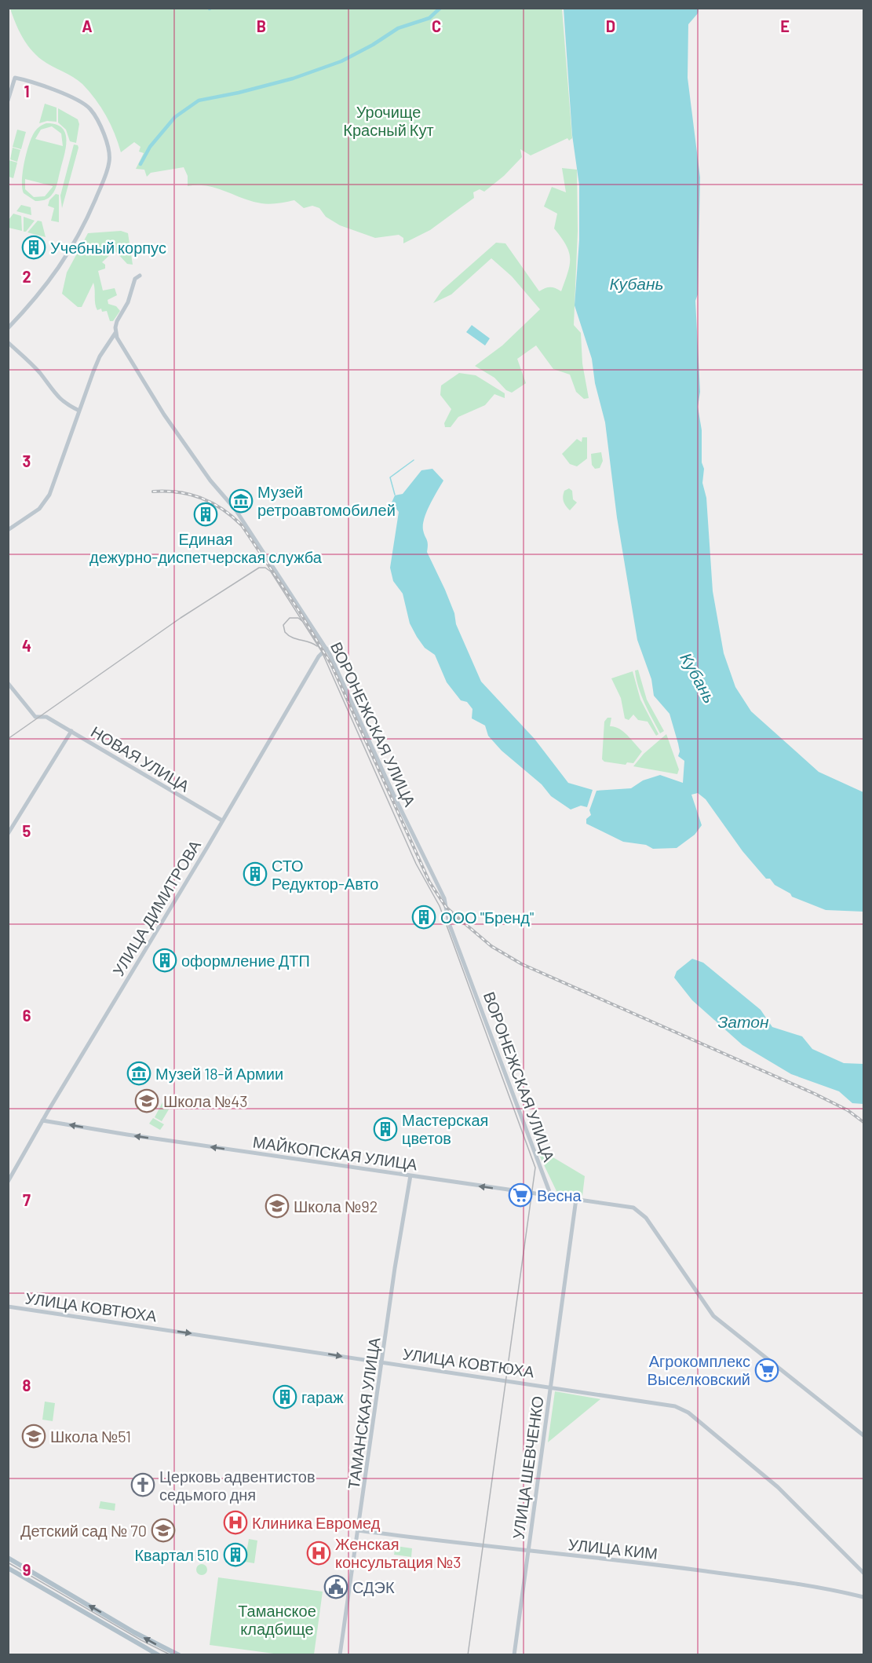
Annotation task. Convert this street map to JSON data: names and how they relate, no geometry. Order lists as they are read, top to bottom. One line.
{"streets":{"street":["ВОРОНЕЖСКАЯ УЛИЦА","НОВАЯ УЛИЦА","УЛИЦА ДИМИТРОВА","МАЙКОПСКАЯ УЛИЦА","УЛИЦА КОВТЮХА","ТАМАНСКАЯ УЛИЦА","УЛИЦА ШЕВЧЕНКО","УЛИЦА КИМ"]},"crossings":[["ВОРОНЕЖСКАЯ УЛИЦА","УЛИЦА ДИМИТРОВА"],["ВОРОНЕЖСКАЯ УЛИЦА","МАЙКОПСКАЯ УЛИЦА"],["НОВАЯ УЛИЦА","УЛИЦА ДИМИТРОВА"],["УЛИЦА ДИМИТРОВА","МАЙКОПСКАЯ УЛИЦА"],["МАЙКОПСКАЯ УЛИЦА","ТАМАНСКАЯ УЛИЦА"],["МАЙКОПСКАЯ УЛИЦА","УЛИЦА ШЕВЧЕНКО"],["УЛИЦА КОВТЮХА","ТАМАНСКАЯ УЛИЦА"],["УЛИЦА КОВТЮХА","УЛИЦА ШЕВЧЕНКО"],["ТАМАНСКАЯ УЛИЦА","УЛИЦА КИМ"],["УЛИЦА ШЕВЧЕНКО","УЛИЦА КИМ"]],"one_way":["МАЙКОПСКАЯ УЛИЦА","УЛИЦА КОВТЮХА"],"water":["Кубань","Затон"],"parks":["Урочище Красный Кут","Таманское кладбище"],"places":{"building":["Учебный корпус","Единая дежурно-диспетчерская служба","СТО Редуктор-Авто","ООО \"Бренд\"","оформление ДТП","Мастерская цветов","гараж","Квартал 510"],"museum":["Музей ретроавтомобилей","Музей 18-й Армии"],"school or university":["Школа №43","Школа №92","Школа №51","Детский сад № 70"],"supermarket":["Весна","Агрокомплекс Выселковский"],"church":["Церковь адвентистов седьмого дня"],"hospital":["Клиника Евромед","Женская консультация №3"],"public building":["СДЭК"]},"grid":{"columns":["A","B","C","D","E"],"rows":["1","2","3","4","5","6","7","8","9"]}}
